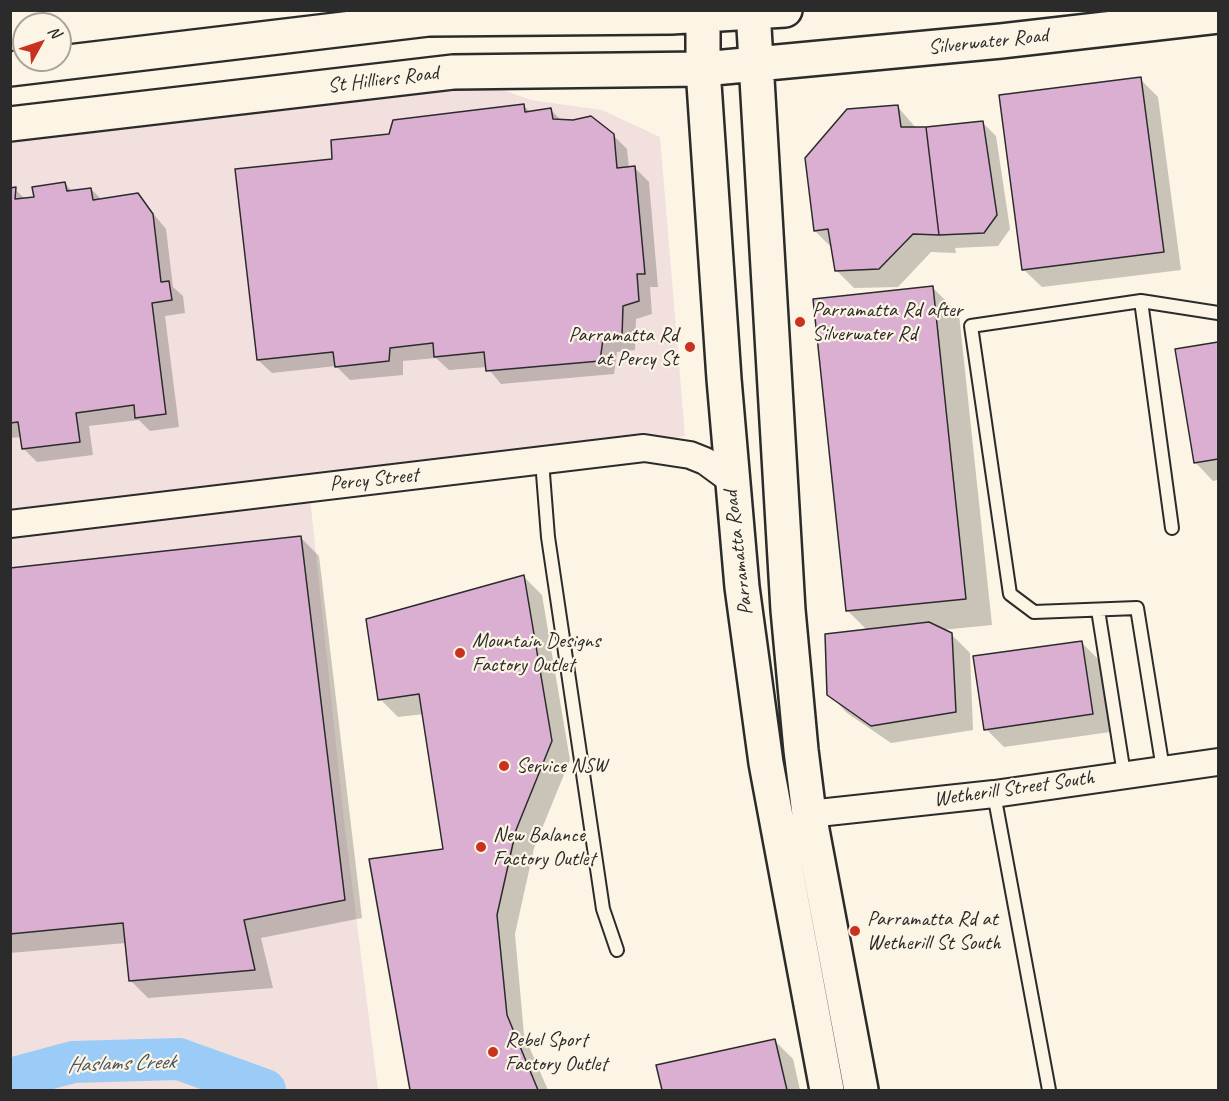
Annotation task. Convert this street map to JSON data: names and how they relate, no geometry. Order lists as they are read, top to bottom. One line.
{"streets":{"highway":["Silverwater Road","St Hilliers Road","Parramatta Road"],"street":["Percy Street","Wetherill Street South"]},"crossings":[["Silverwater Road","St Hilliers Road"],["Silverwater Road","Parramatta Road"],["St Hilliers Road","Parramatta Road"],["Percy Street","Parramatta Road"],["Parramatta Road","Wetherill Street South"]],"water":["Haslams Creek"],"places":["Parramatta Rd after Silverwater Rd","Parramatta Rd at Percy St","Mountain Designs Factory Outlet","Service NSW","New Balance Factory Outlet","Parramatta Rd at Wetherill St South","Rebel Sport Factory Outlet"],"north":"top right"}
